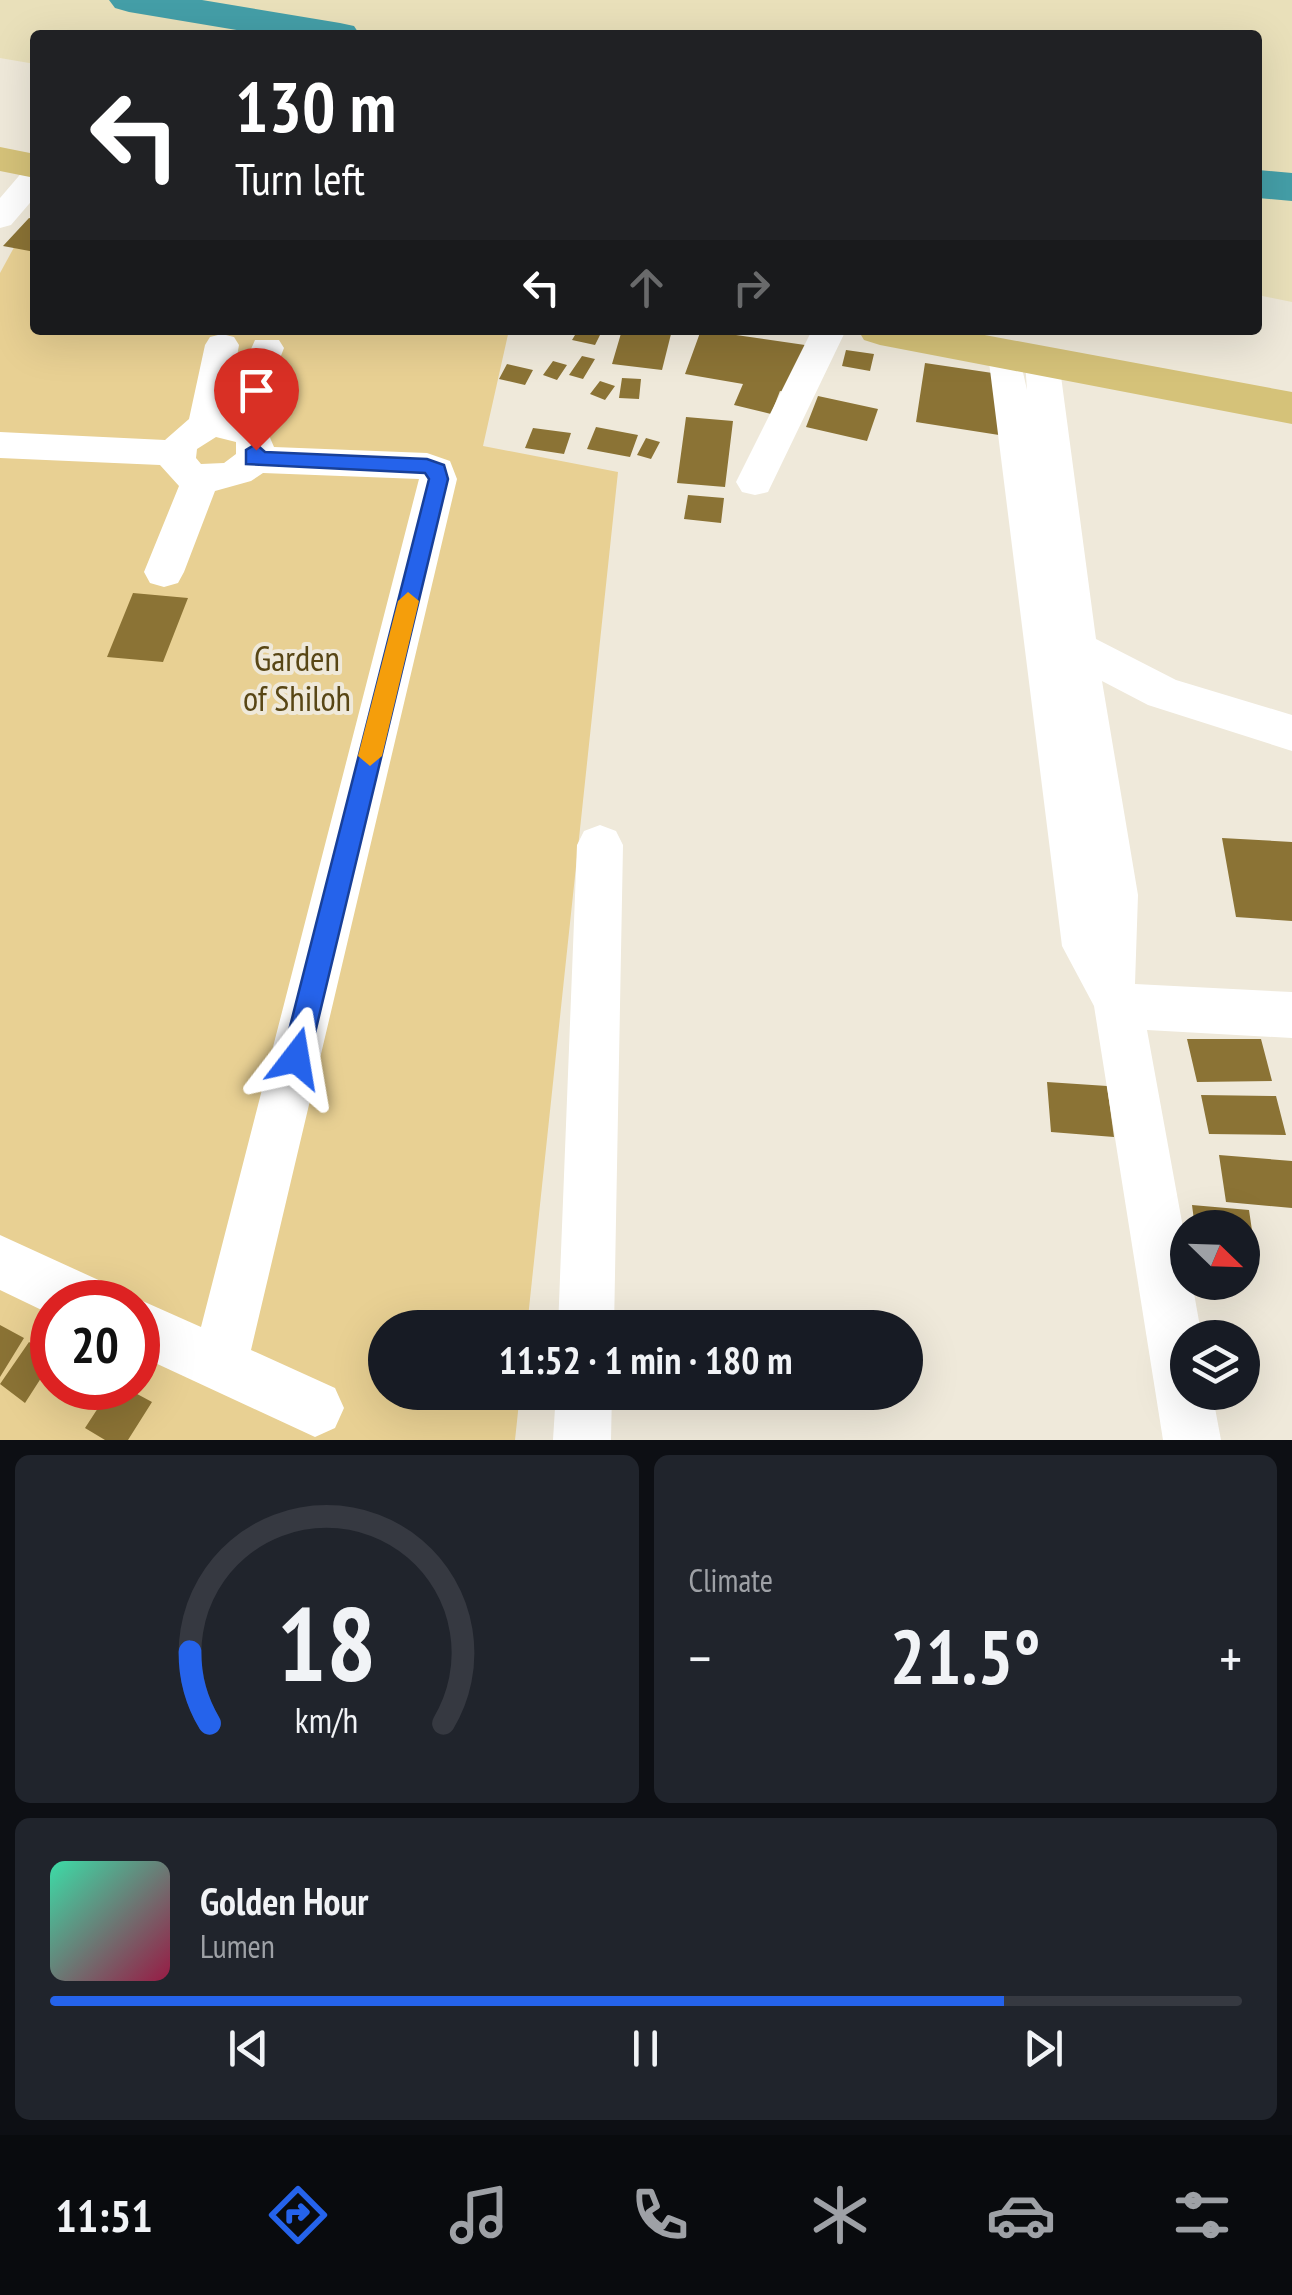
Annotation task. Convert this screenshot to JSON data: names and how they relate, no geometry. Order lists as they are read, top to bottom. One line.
{"parks":["Garden of Shiloh"],"north":"bottom right","page":{"turn":["130 m","Turn left"],"limit":"20","trip":"11:52 · 1 min · 180 m","tile":"Climate","heat":["−","21.5°","+"],"song":["Golden Hour","Lumen"],"tabs":"11:51","gauge":["18","km/h"]}}
